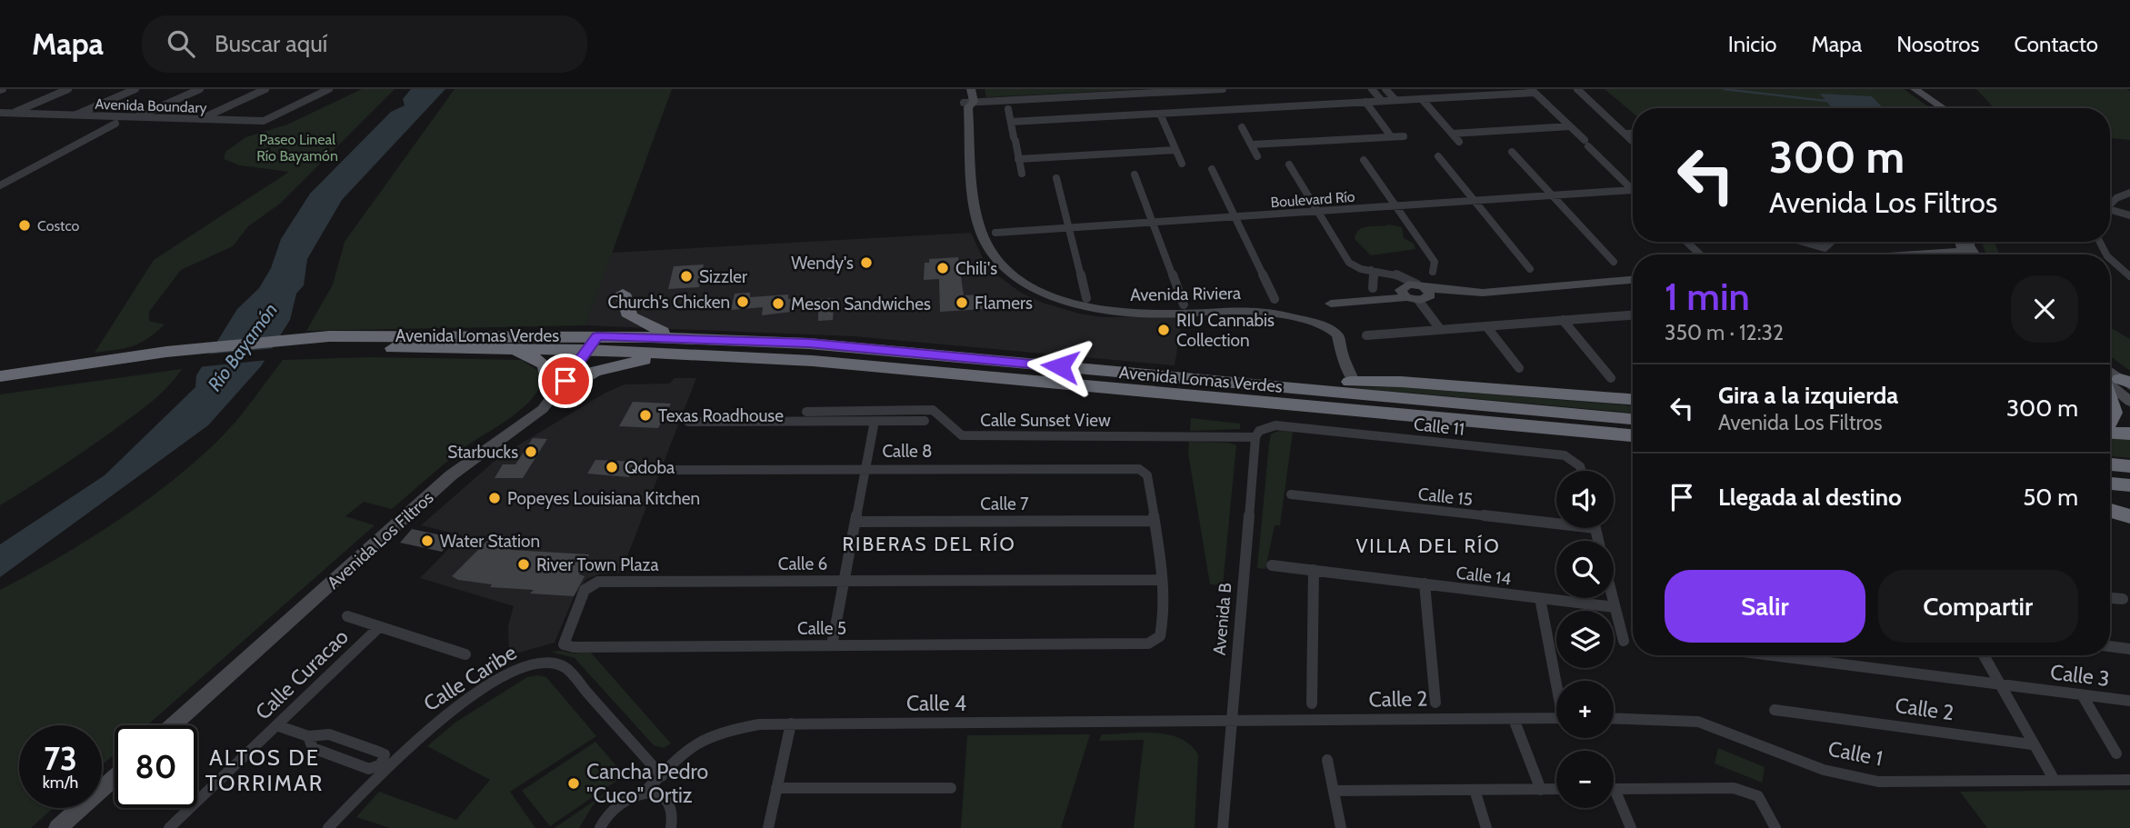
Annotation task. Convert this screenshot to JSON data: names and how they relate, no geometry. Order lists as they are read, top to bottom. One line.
{"streets":{"highway":["Avenida Lomas Verdes"],"street":["Avenida Boundary","Boulevard Río","Avenida Riviera","Calle Sunset View","Calle 11","Calle 8","Calle 15","Calle 7","Avenida Los Filtros","Calle 6","Calle 14","Avenida B","Calle 5","Calle Curacao","Calle 3","Calle Caribe","Calle 2","Calle 4","Calle 1"]},"crossings":[["Avenida Lomas Verdes","Avenida Los Filtros"],["Calle Sunset View","Calle 11"],["Calle Sunset View","Avenida B"],["Calle 11","Avenida B"],["Calle 8","Calle 7"],["Calle 6","Calle 5"],["Avenida B","Calle 2"],["Avenida B","Calle 4"],["Calle Caribe","Calle 4"],["Calle 2","Calle 4"]],"districts":["RIBERAS DEL RÍO","VILLA DEL RÍO","ALTOS DE TORRIMAR"],"water":["Río Bayamón"],"parks":["Paseo Lineal Río Bayamón"],"places":["Costco","Wendy's","Chili's","Sizzler","Church's Chicken","Flamers","Meson Sandwiches","RIU Cannabis Collection","Texas Roadhouse","Starbucks","Qdoba","Popeyes Louisiana Kitchen","Water Station","River Town Plaza","Cancha Pedro \"Cuco\" Ortiz"],"page":{"header":"Mapa","search":"Buscar aquí","nav":["Inicio","Mapa","Nosotros","Contacto"],"turn":["300 m","Avenida Los Filtros"],"heading":["1 min","350 m · 12:32"],"list":[{"name":"Gira a la izquierda","note":"Avenida Los Filtros","value":"300 m"},{"name":"Llegada al destino","value":"50 m"}],"map_buttons":["+","−"],"buttons":["Salir","Compartir"],"speed":"73 km/h","limit":"80"}}
